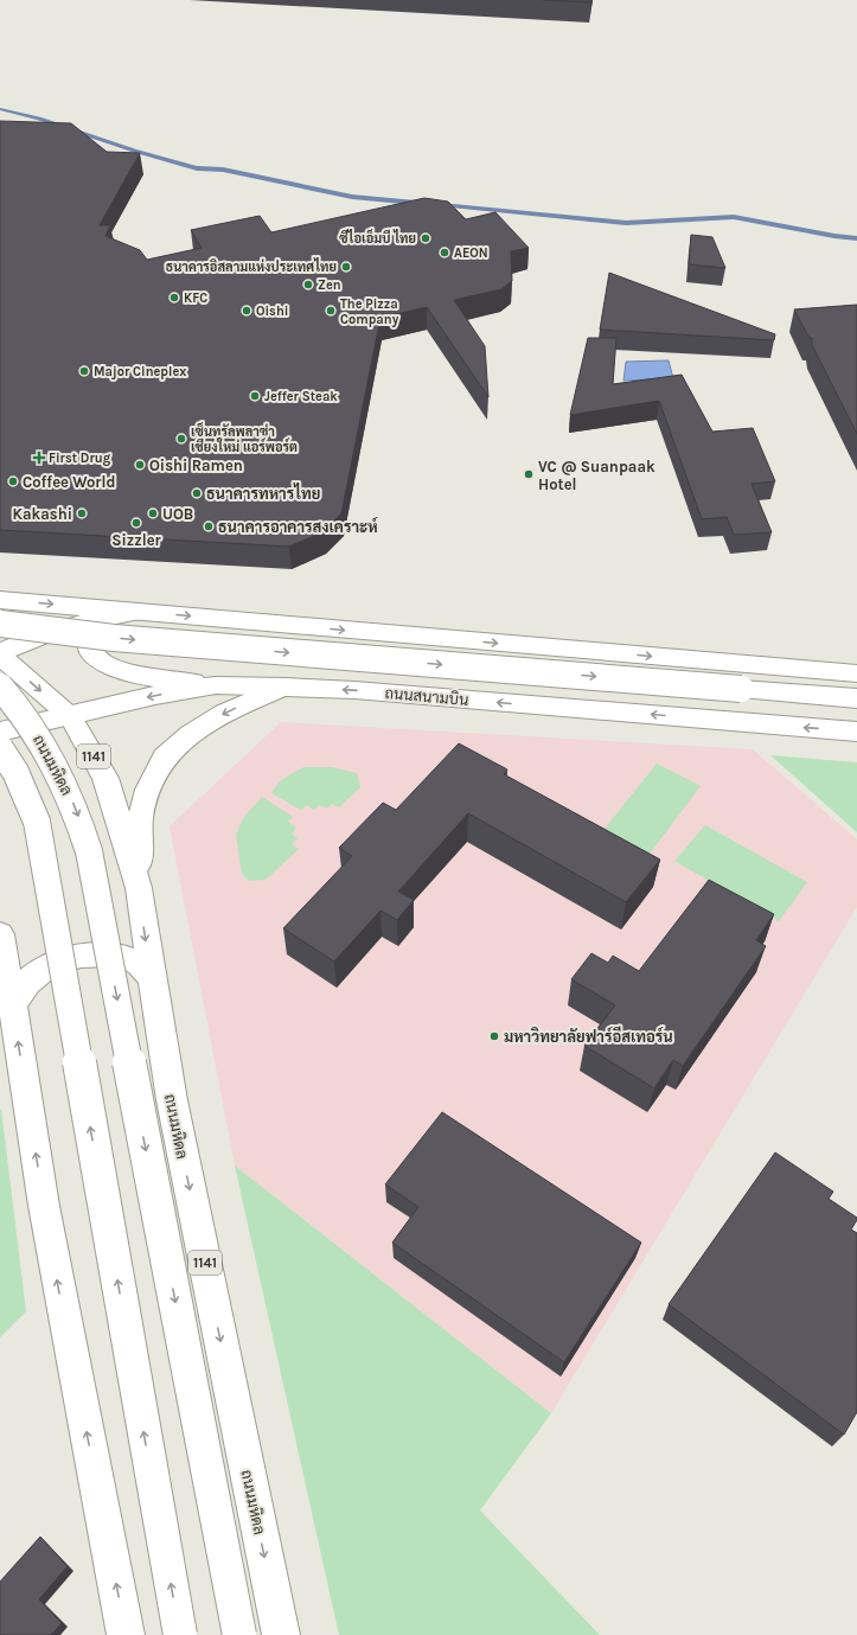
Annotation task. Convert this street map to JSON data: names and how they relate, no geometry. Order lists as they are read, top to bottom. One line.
{"streets":{"main road":["ถนนสนามบิน","1141","ถนนมหิดล"]},"crossings":[["ถนนสนามบิน","ถนนมหิดล"]],"places":{"other":["ซีไอเอ็มบี ไทย","AEON","ธนาคารอิสลามแห่งประเทศไทย","Zen","KFC","Oishi","The Pizza Company","Major Cineplex","Jeffer Steak","เซ็นทรัลพลาซ่า เชียงใหม่ แอร์พอร์ต","Oishi Ramen","VC @ Suanpaak Hotel","Coffee World","ธนาคารทหารไทย","Kakashi","UOB","Sizzler","ธนาคารอาคารสงเคราะห์","มหาวิทยาลัยฟาร์อีสเทอร์น"],"health":["First Drug"]}}
